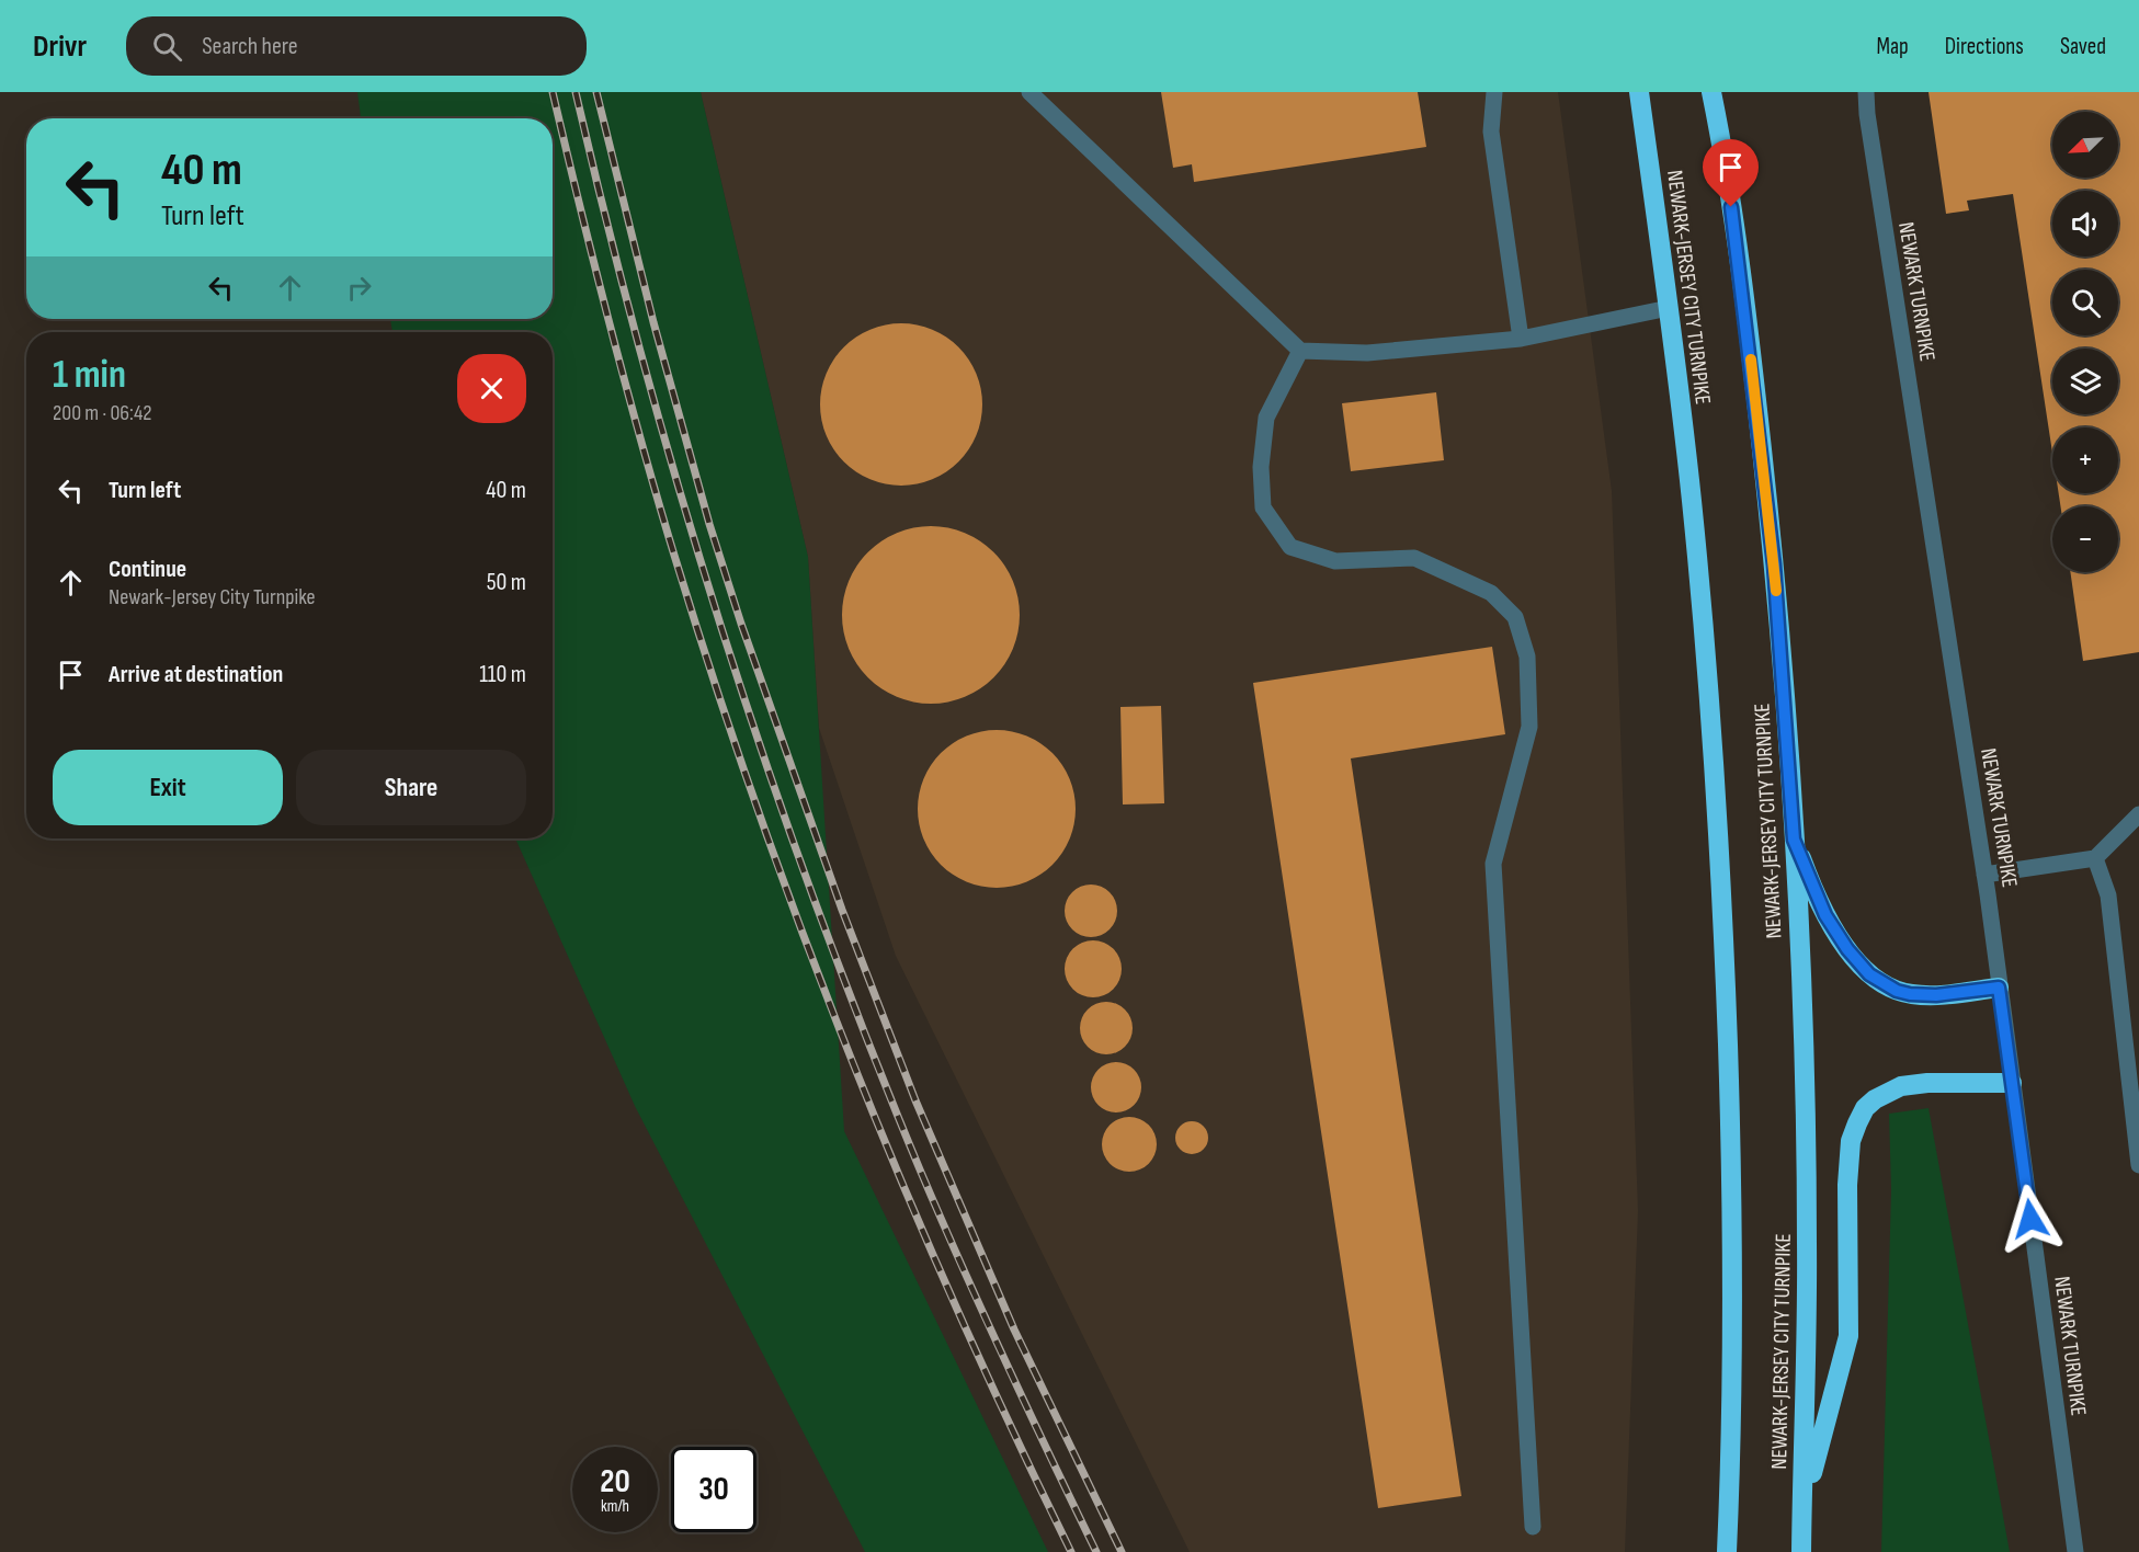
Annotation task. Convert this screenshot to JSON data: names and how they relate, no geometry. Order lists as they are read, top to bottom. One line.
{"streets":{"highway":["NEWARK-JERSEY CITY TURNPIKE"],"street":["NEWARK TURNPIKE"]},"north":"bottom left","page":{"header":"Drivr","search":"Search here","nav":["Map","Directions","Saved"],"map_buttons":["+","−"],"turn":["40 m","Turn left"],"heading":["1 min","200 m · 06:42"],"list":[{"name":"Turn left","value":"40 m"},{"name":"Continue","note":"Newark-Jersey City Turnpike","value":"50 m"},{"name":"Arrive at destination","value":"110 m"}],"buttons":["Exit","Share"],"speed":"20 km/h","limit":"30"}}
